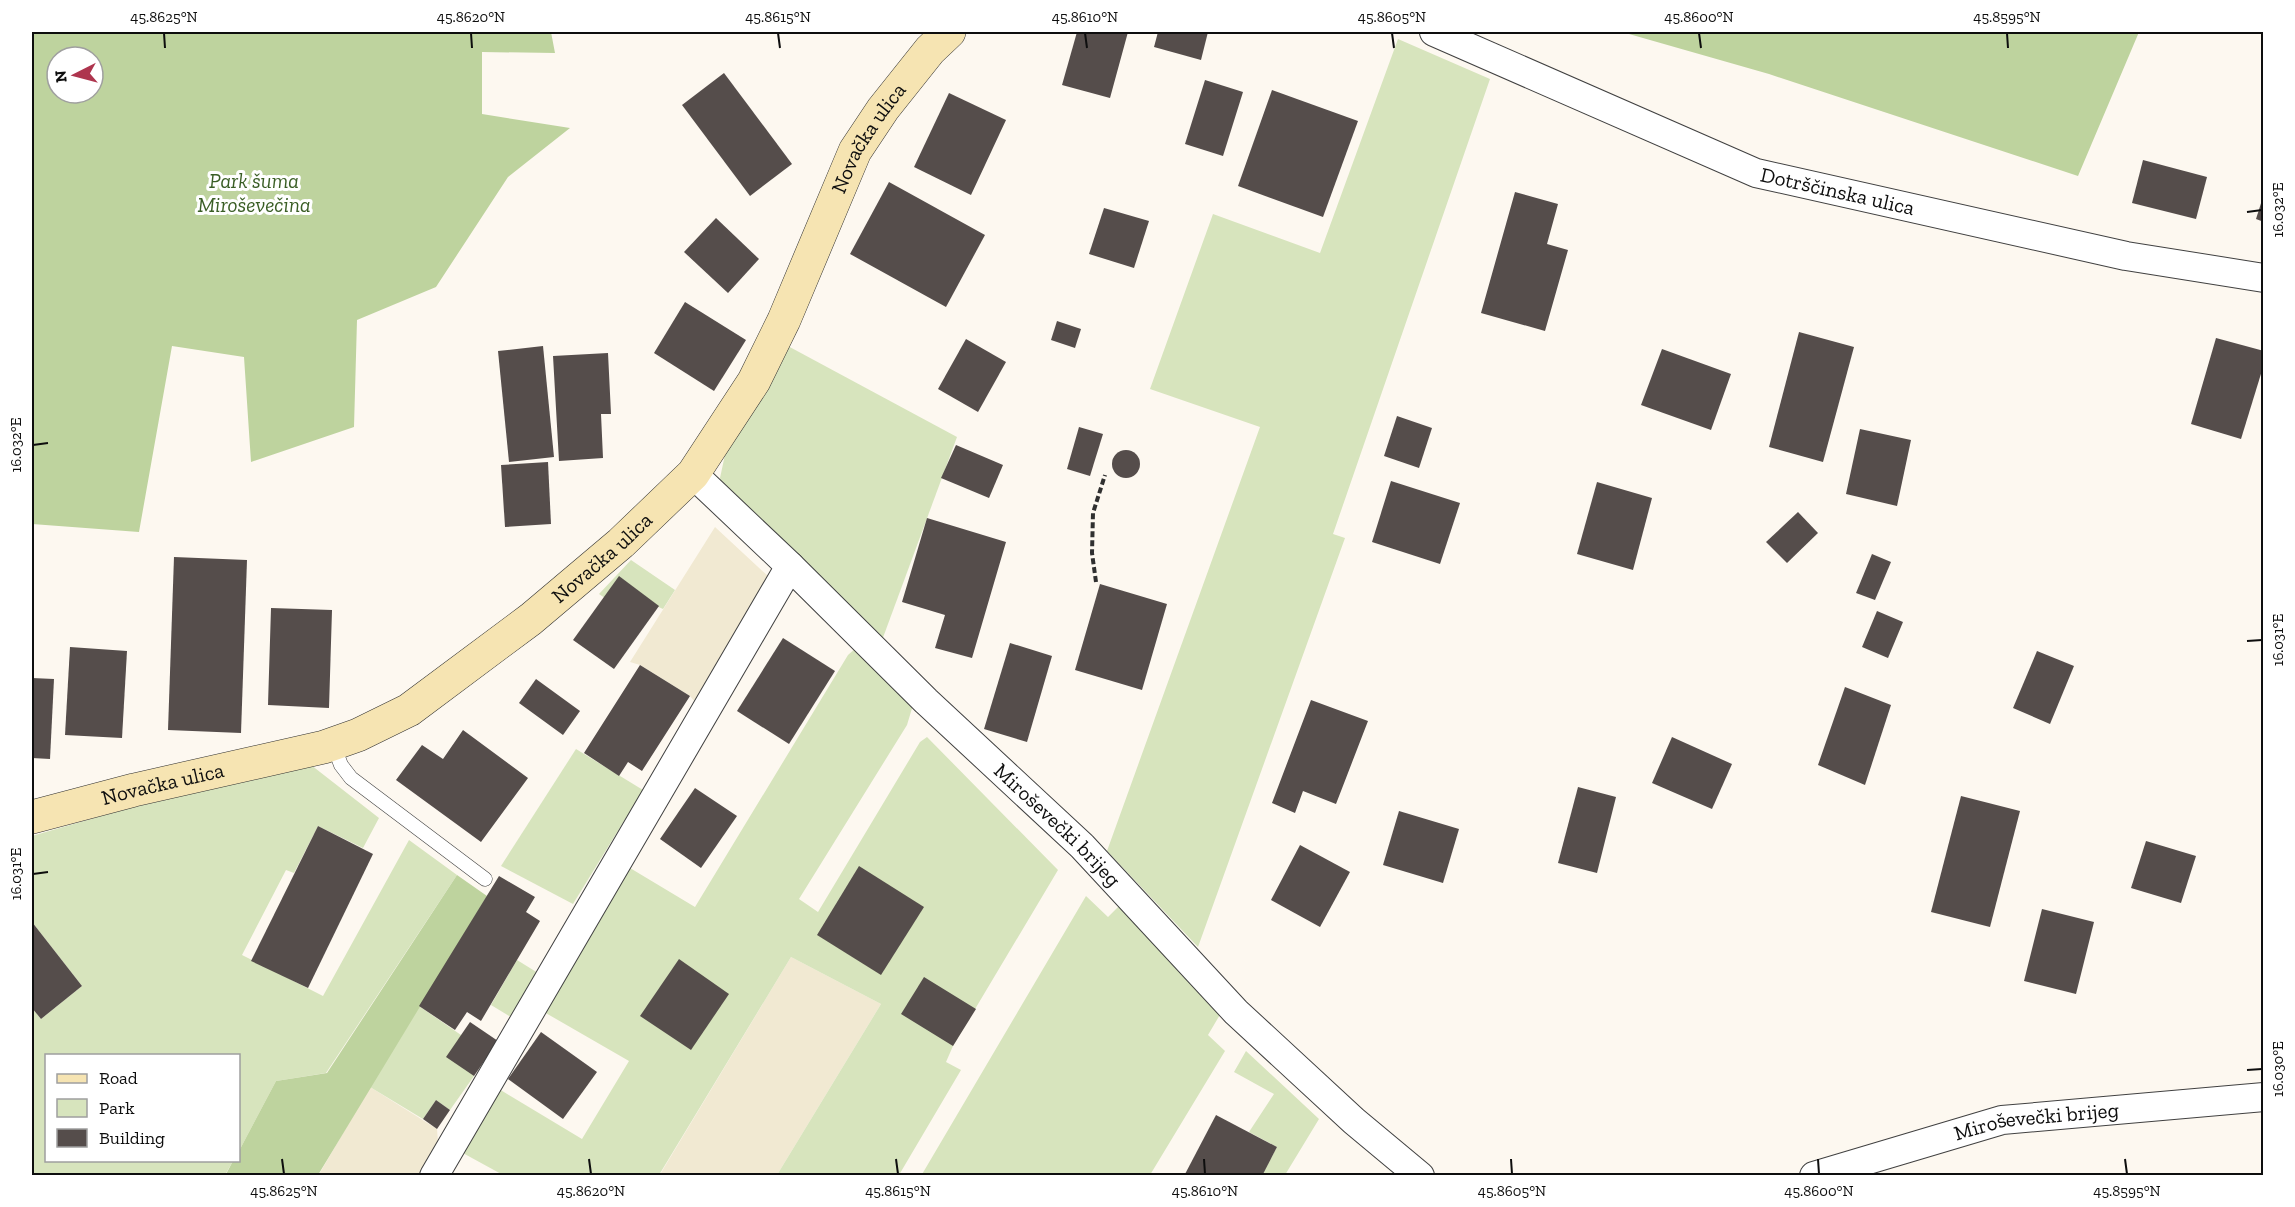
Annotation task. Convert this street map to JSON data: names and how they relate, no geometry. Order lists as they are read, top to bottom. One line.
{"streets":{"street":["Novačka ulica","Dotrščinska ulica","Miroševečki brijeg"]},"crossings":[["Novačka ulica","Miroševečki brijeg"]],"parks":["Park šuma Miroševečina"],"legend":["Road","Park","Building"],"north":"left","coordinates":["45.8625°N","45.8620°N","45.8615°N","45.8610°N","45.8605°N","45.8600°N","45.8595°N","16.032°E","16.031°E","16.030°E"]}
